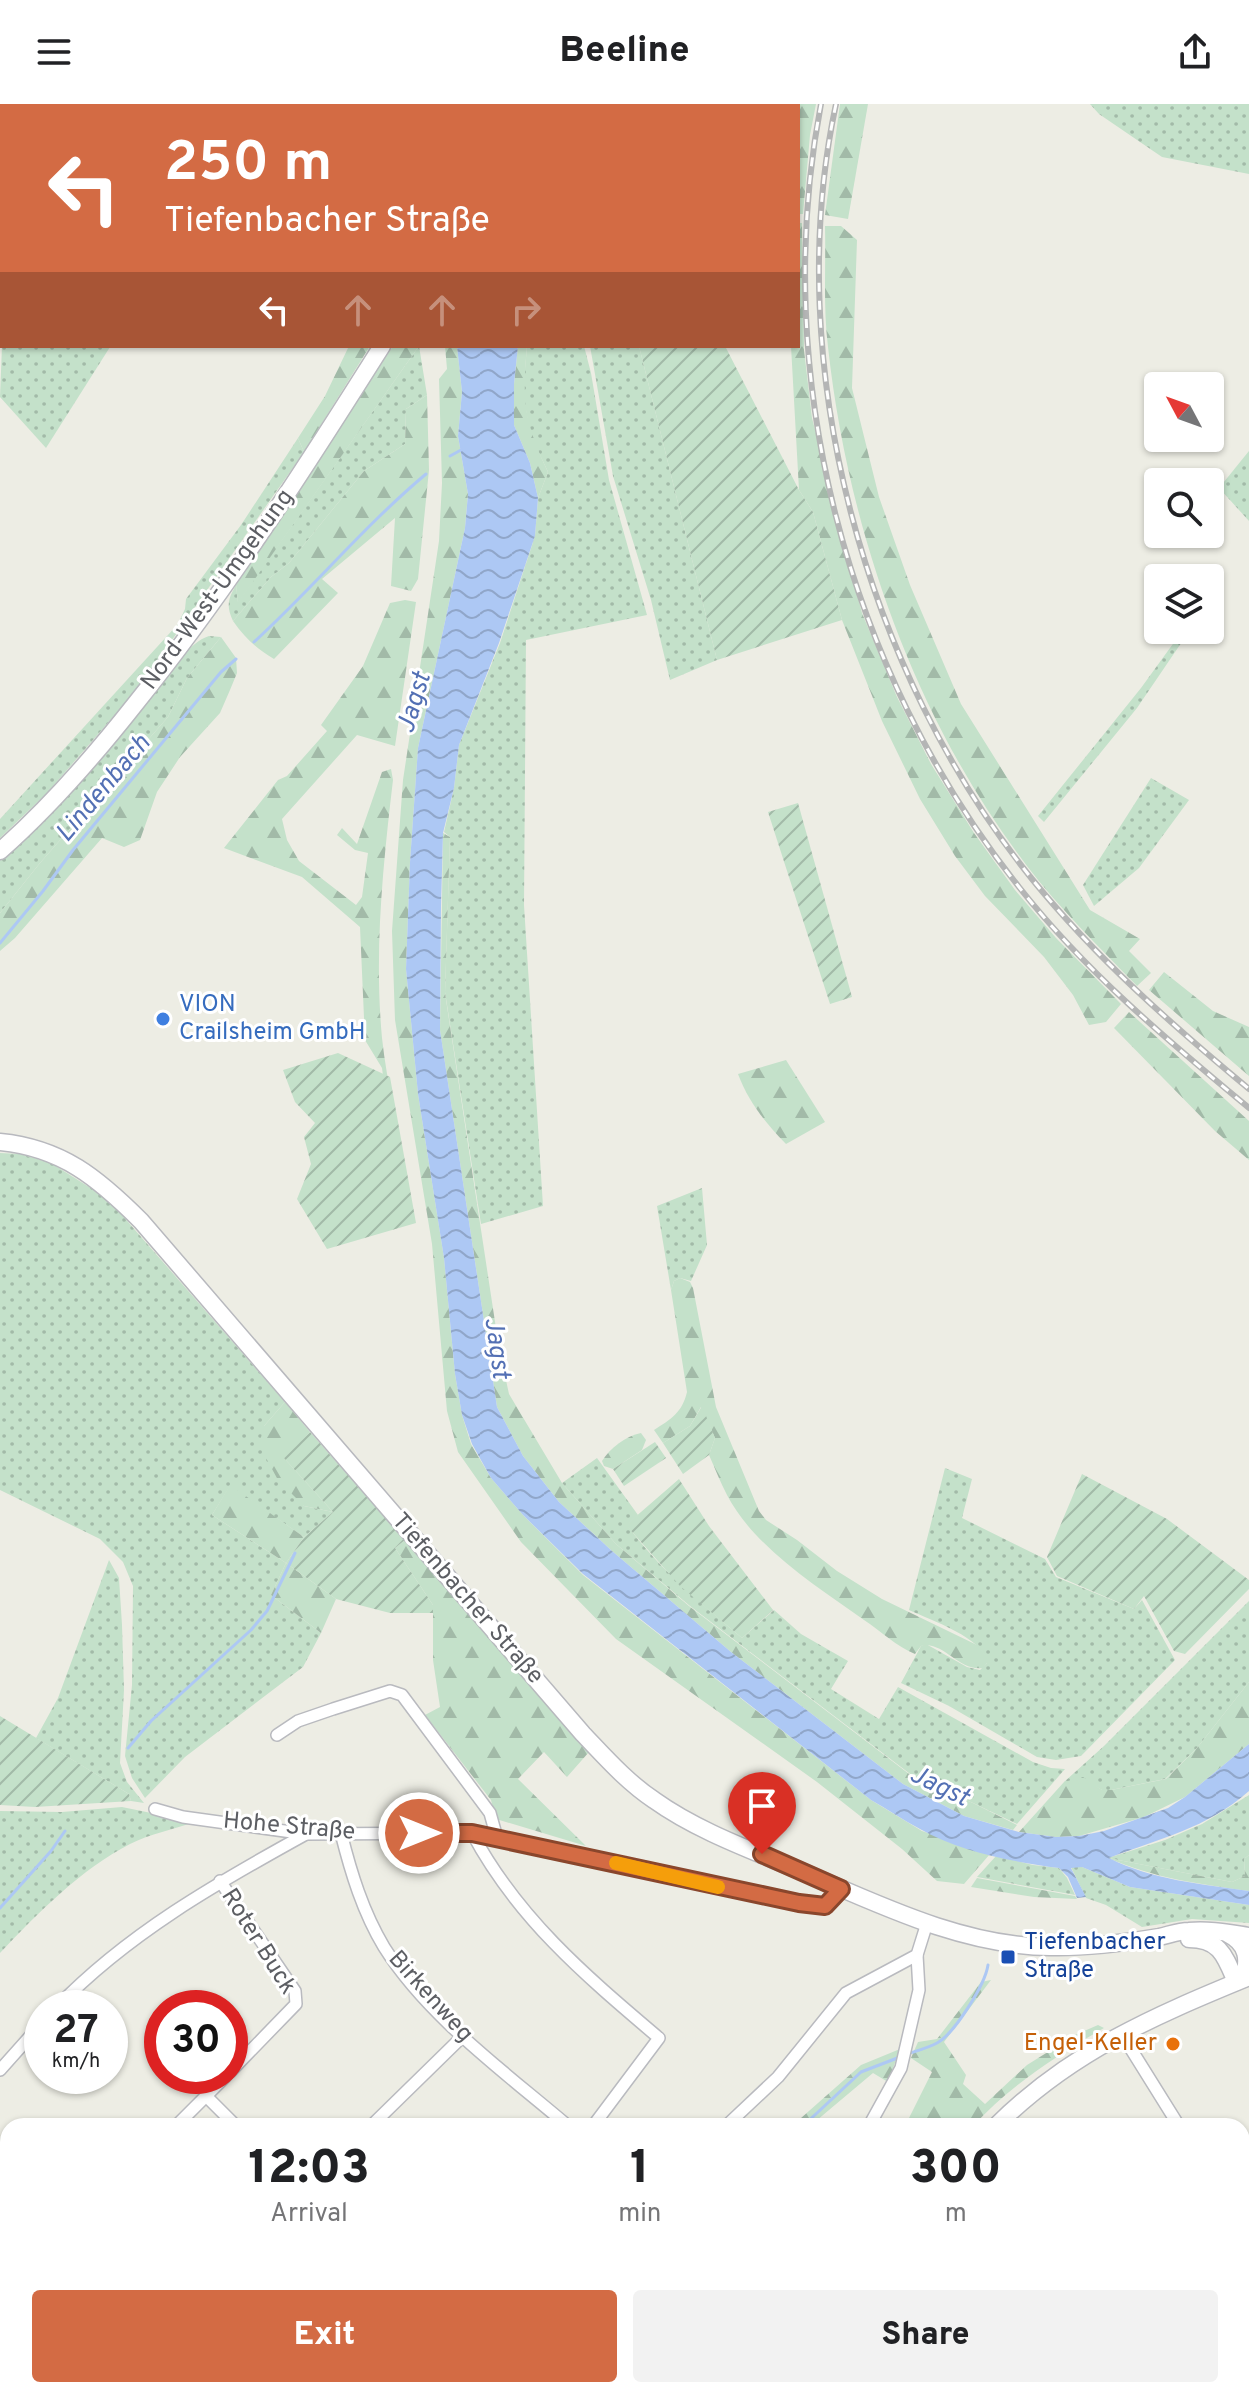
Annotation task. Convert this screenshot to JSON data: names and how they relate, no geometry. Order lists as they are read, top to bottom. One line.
{"streets":{"main road":["Nord-West-Umgehung","Tiefenbacher Straße"],"street":["Hohe Straße","Roter Buck","Birkenweg"]},"crossings":[["Tiefenbacher Straße","Hohe Straße"],["Hohe Straße","Birkenweg"]],"water":["Jagst","Lindenbach"],"places":{"other":["VION Crailsheim GmbH","Engel-Keller"],"transit":["Tiefenbacher Straße"]},"north":"top left","page":{"header":"Beeline","turn":["250 m","Tiefenbacher Straße"],"speed":"27 km/h","limit":"30","eta":["12:03","Arrival","1","min","300","m"],"buttons":["Exit","Share"]}}
